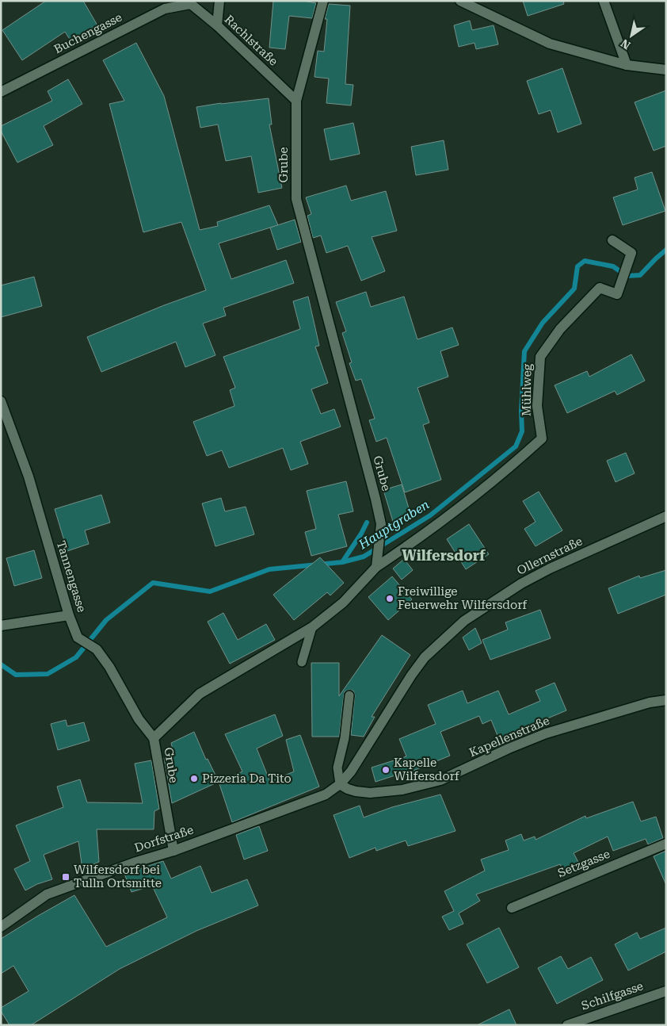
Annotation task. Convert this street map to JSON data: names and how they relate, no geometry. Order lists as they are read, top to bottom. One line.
{"streets":{"street":["Buchengasse","Rachlstraße","Grube","Mühlweg","Ollernstraße","Tannengasse","Kapellenstraße","Dorfstraße","Setzgasse","Schilfgasse"]},"crossings":[["Buchengasse","Rachlstraße"],["Rachlstraße","Grube"],["Grube","Mühlweg"],["Grube","Tannengasse"],["Grube","Dorfstraße"],["Ollernstraße","Kapellenstraße"],["Ollernstraße","Dorfstraße"],["Kapellenstraße","Dorfstraße"]],"districts":["Wilfersdorf"],"water":["Hauptgraben"],"places":{"other":["Freiwillige Feuerwehr Wilfersdorf","Kapelle Wilfersdorf","Pizzeria Da Tito"],"transit":["Wilfersdorf bei Tulln Ortsmitte"]},"north":"bottom left"}
